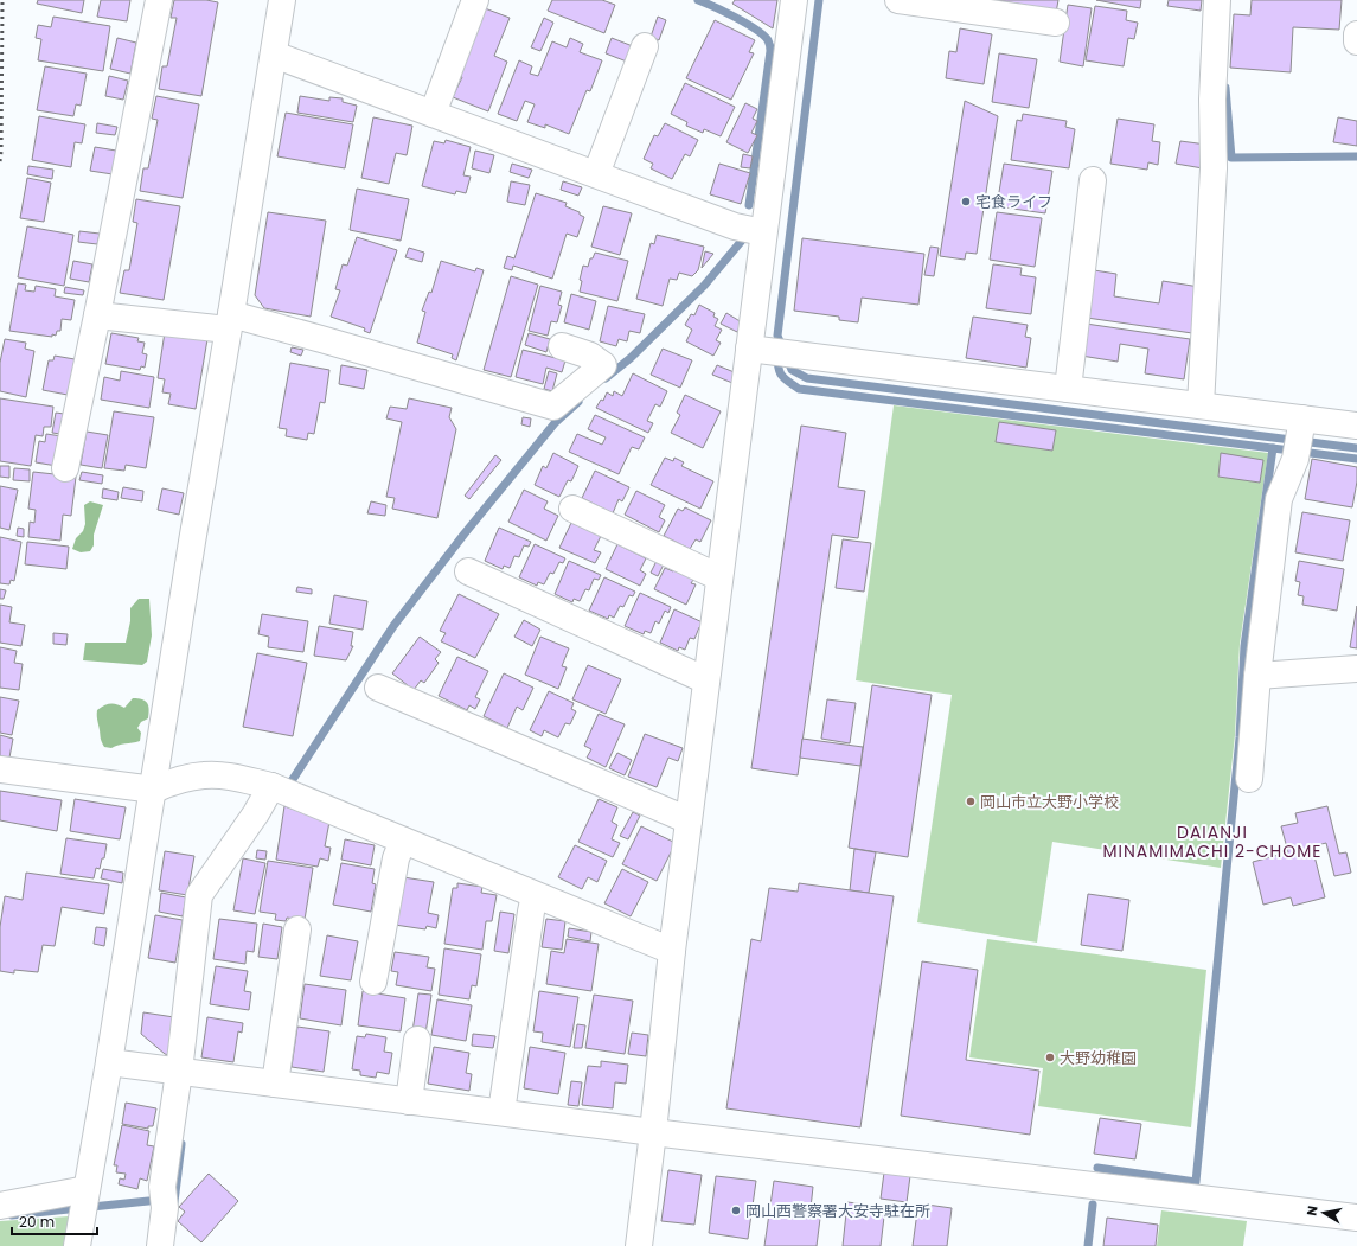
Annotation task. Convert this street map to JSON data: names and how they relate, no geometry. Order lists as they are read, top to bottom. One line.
{"districts":["DAIANJI MINAMIMACHI 2-CHOME"],"places":["宅食ライフ","岡山市立大野小学校","大野幼稚園","岡山西警察署大安寺駐在所"],"scale_bar":"20 m","north":"left"}
